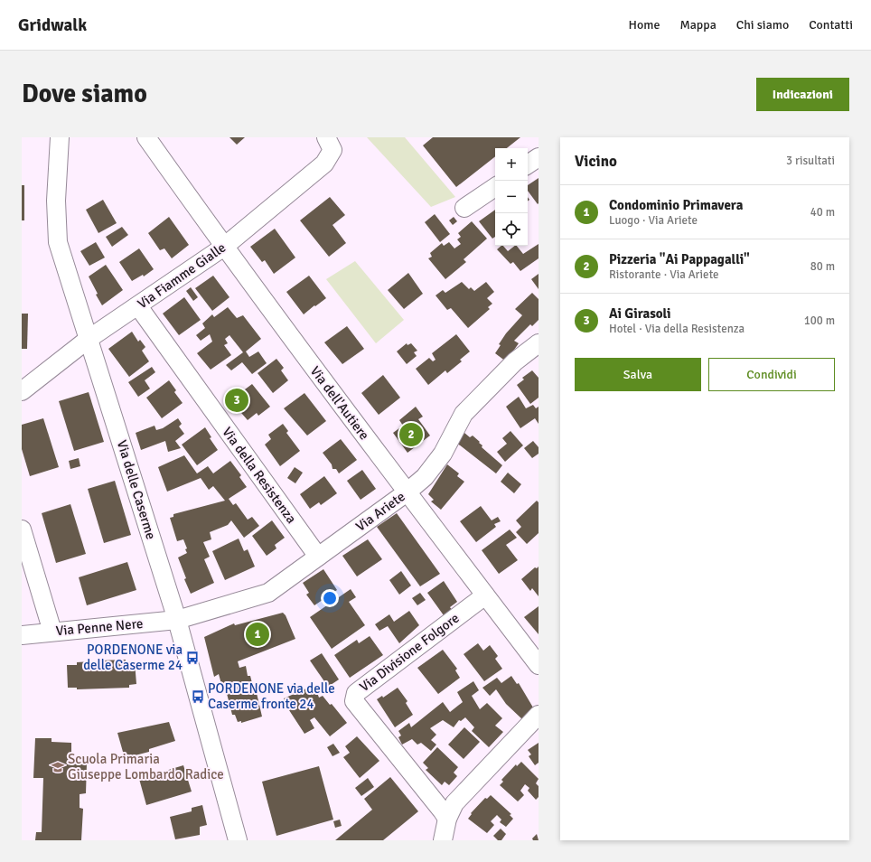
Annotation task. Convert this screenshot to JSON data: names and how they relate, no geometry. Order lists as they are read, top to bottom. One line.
{"streets":{"street":["Via Fiamme Gialle","Via dell'Autiere","Via della Resistenza","Via delle Caserme","Via Ariete","Via Penne Nere","Via Divisione Folgore"]},"crossings":[["Via Fiamme Gialle","Via dell'Autiere"],["Via Fiamme Gialle","Via della Resistenza"],["Via Fiamme Gialle","Via delle Caserme"],["Via dell'Autiere","Via Ariete"],["Via dell'Autiere","Via Divisione Folgore"],["Via della Resistenza","Via Ariete"],["Via delle Caserme","Via Ariete"],["Via delle Caserme","Via Penne Nere"],["Via Ariete","Via Penne Nere"]],"places":{"bus stop":["PORDENONE via delle Caserme 24","PORDENONE via delle Caserme fronte 24"],"school or university":["Scuola Primaria Giuseppe Lombardo Radice"]},"page":{"header":"Gridwalk","nav":["Home","Mappa","Chi siamo","Contatti"],"buttons":["Indicazioni",["Salva","Condividi"]],"title":"Dove siamo","heading":["Vicino","3 risultati"],"map_buttons":["+","−"],"list":[{"mark":"1","name":"Condominio Primavera","note":"Luogo · Via Ariete","value":"40 m"},{"mark":"2","name":"Pizzeria \"Ai Pappagalli\"","note":"Ristorante · Via Ariete","value":"80 m"},{"mark":"3","name":"Ai Girasoli","note":"Hotel · Via della Resistenza","value":"100 m"}],"pins":["3","2","1"]}}
